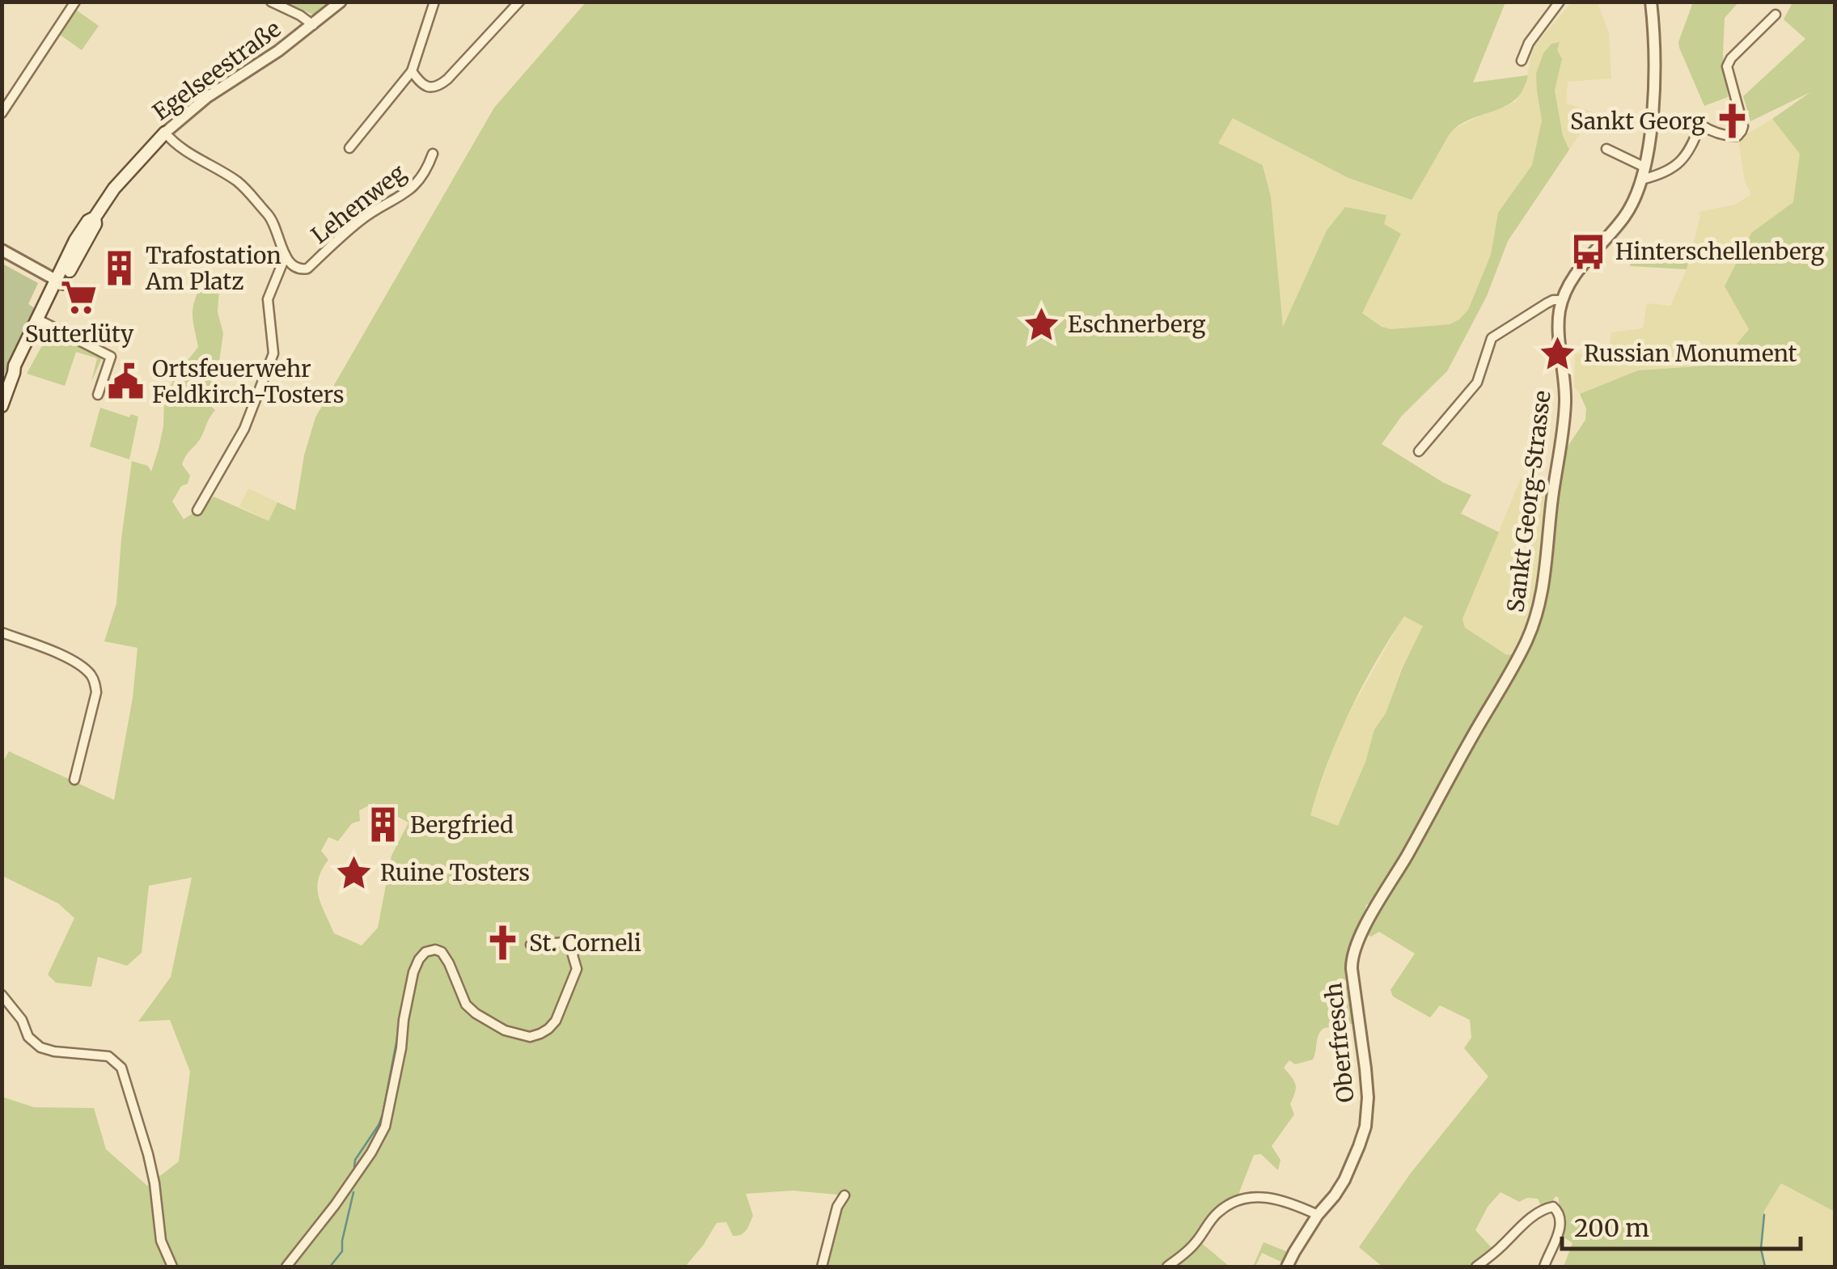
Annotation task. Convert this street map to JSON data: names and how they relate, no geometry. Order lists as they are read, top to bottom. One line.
{"streets":{"main road":["Egelseestraße"],"street":["Lehenweg","Sankt Georg-Strasse","Oberfresch"]},"crossings":[["Egelseestraße","Lehenweg"],["Sankt Georg-Strasse","Oberfresch"]],"places":{"church":["Sankt Georg","St. Corneli"],"bus stop":["Hinterschellenberg"],"building":["Trafostation Am Platz","Bergfried"],"supermarket":["Sutterlüty"],"place":["Eschnerberg","Russian Monument","Ruine Tosters"],"public building":["Ortsfeuerwehr Feldkirch-Tosters"]},"scale_bar":"200 m"}
